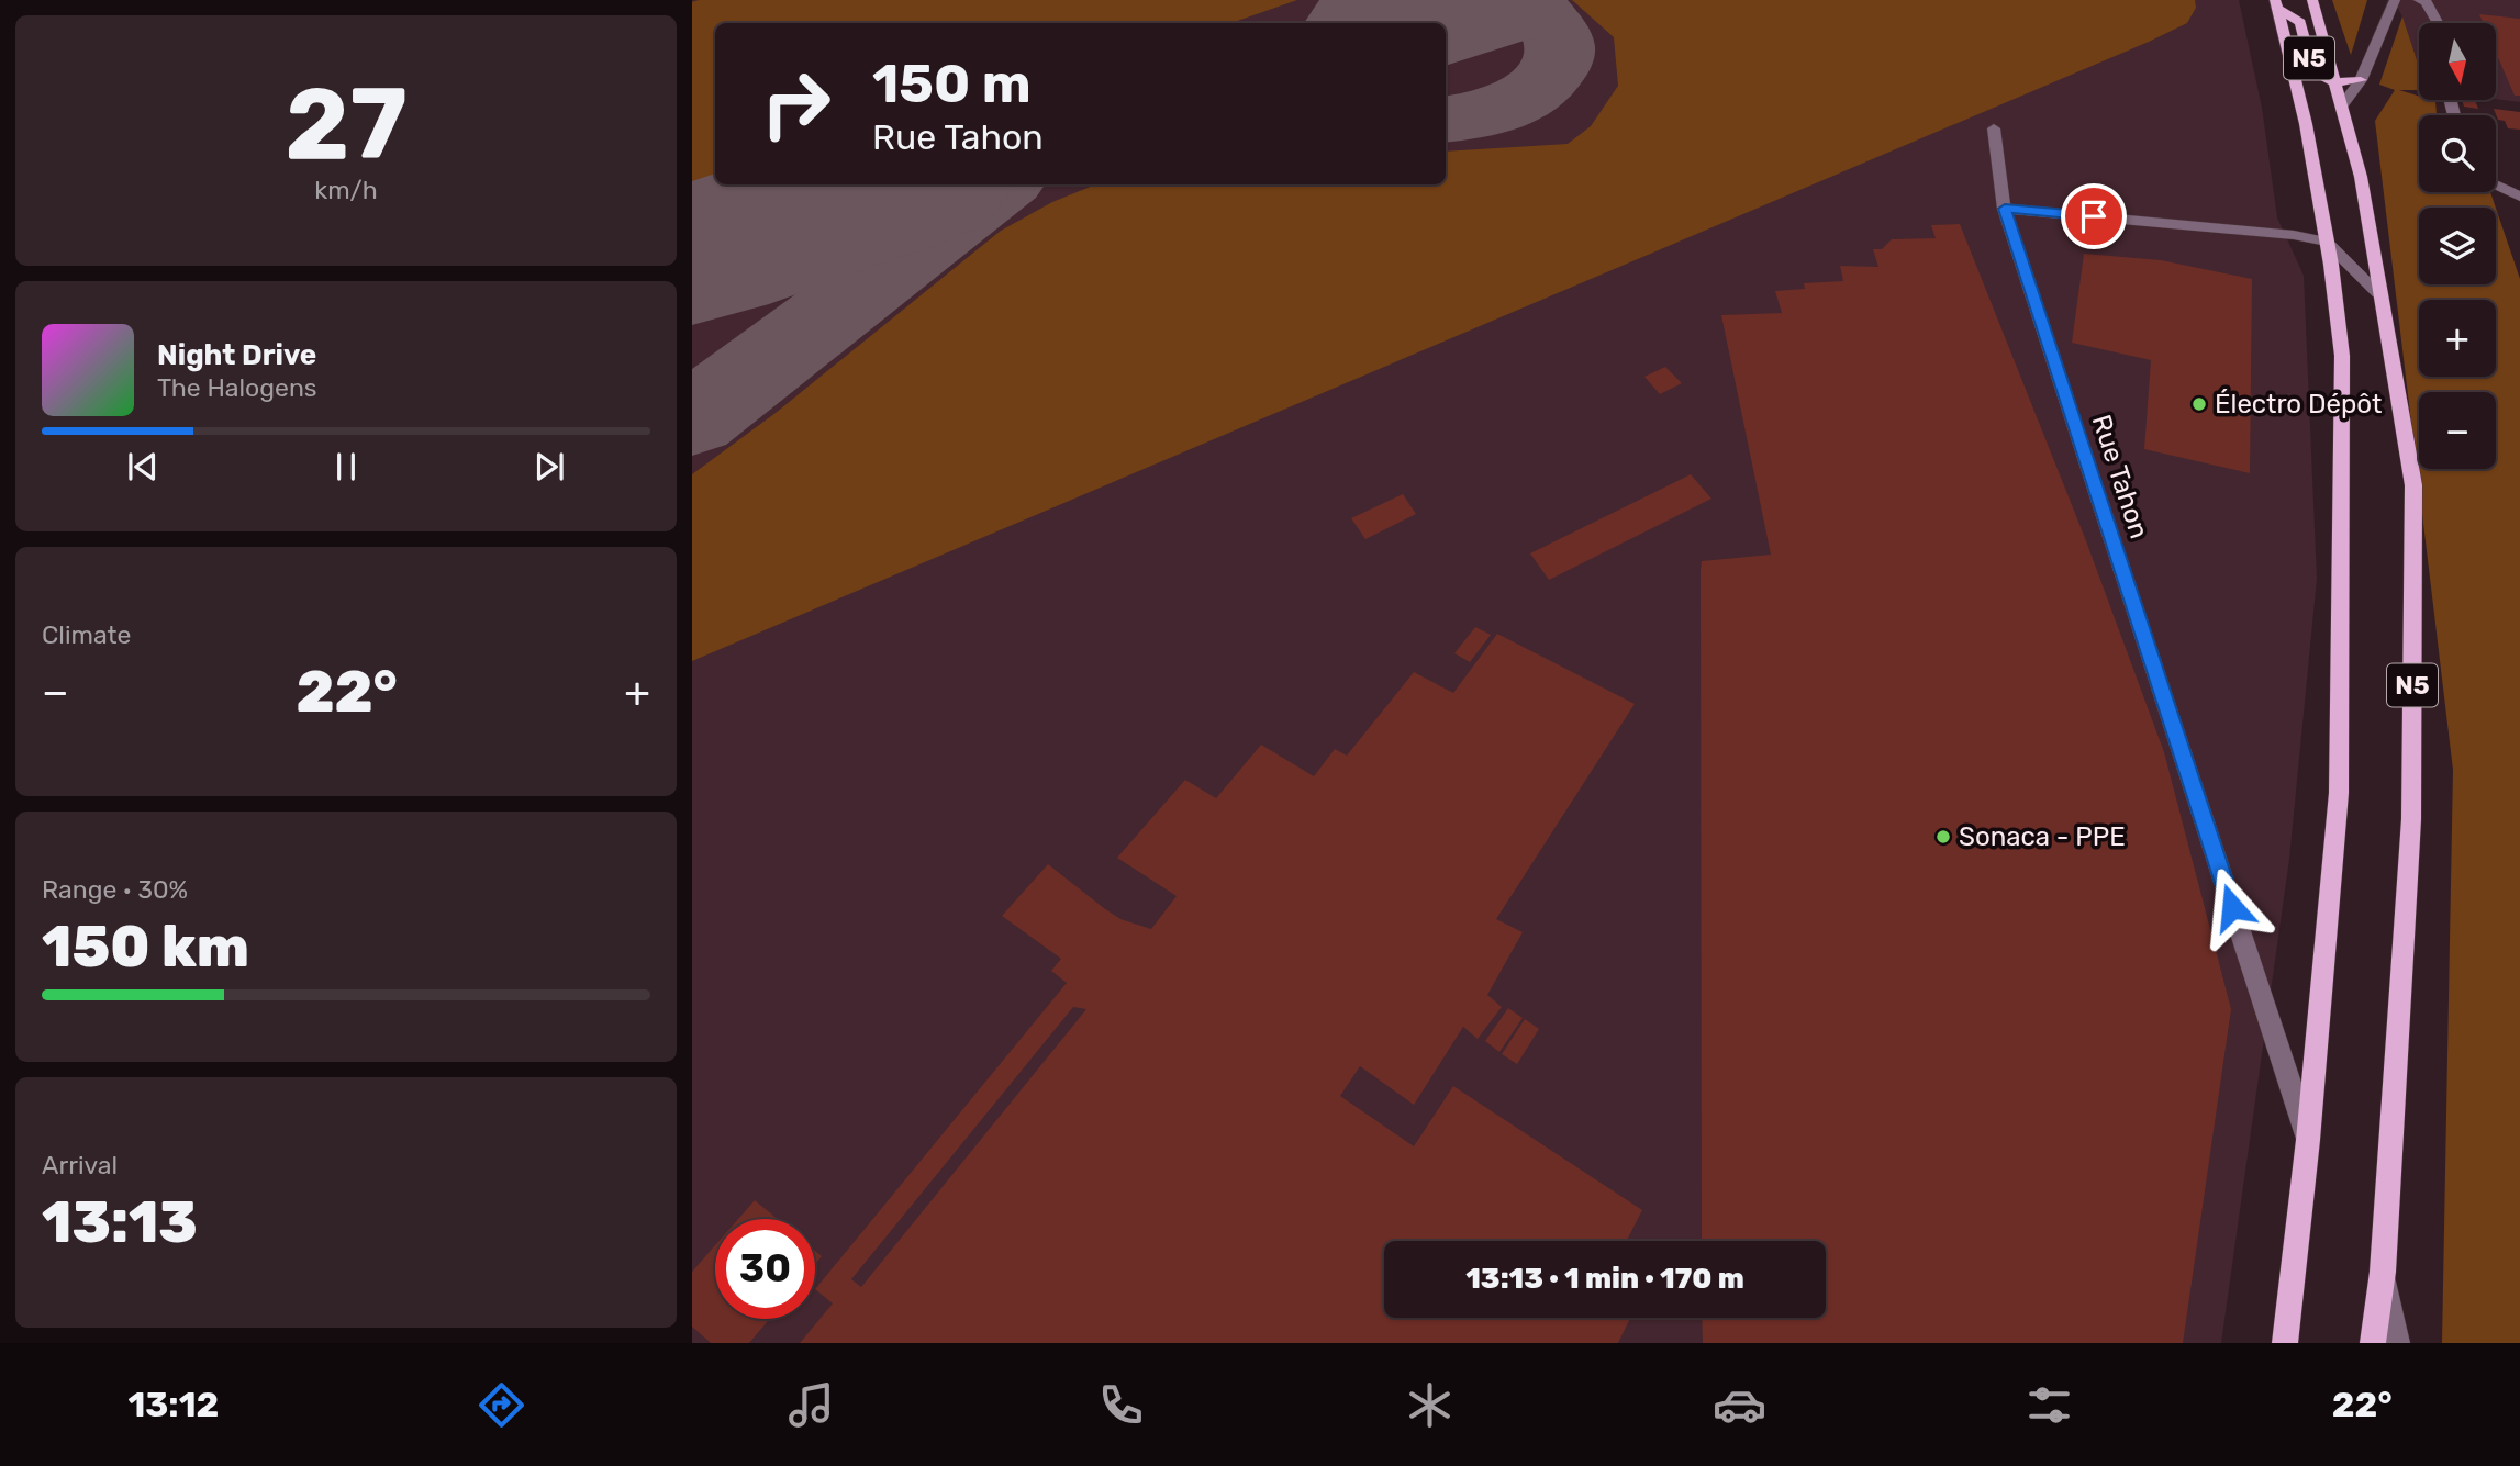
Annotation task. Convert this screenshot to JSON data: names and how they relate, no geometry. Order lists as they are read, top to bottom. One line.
{"streets":{"main road":["N5"],"street":["Rue Tahon"]},"crossings":[["N5","Rue Tahon"]],"places":["Électro Dépôt","Sonaca - PPE"],"north":"bottom","page":{"tile":[["27","km/h"],"Climate",["Range · 30%","150 km"],["Arrival","13:13"]],"map_buttons":["+","−"],"turn":["150 m","Rue Tahon"],"song":["Night Drive","The Halogens"],"heat":["−","22°","+"],"limit":"30","trip":"13:13 · 1 min · 170 m","tabs":["13:12","22°"]}}
